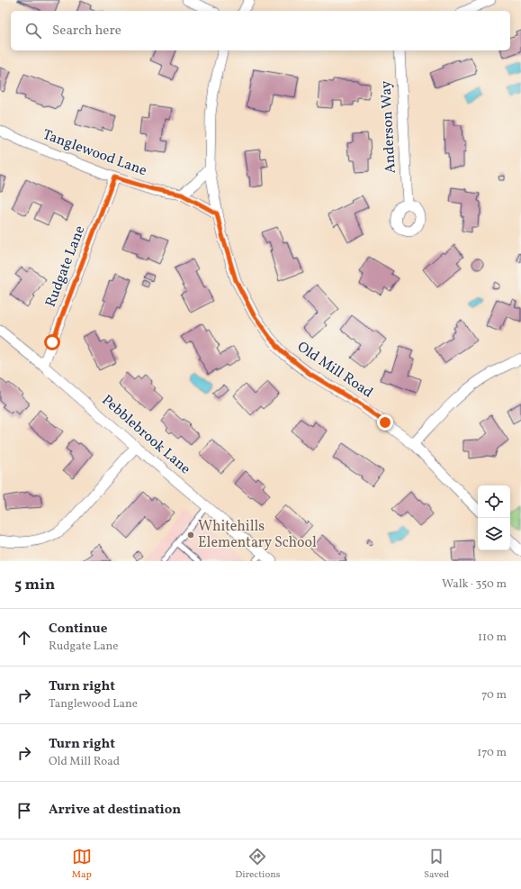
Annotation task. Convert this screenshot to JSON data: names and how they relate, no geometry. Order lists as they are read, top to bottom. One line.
{"streets":{"street":["Anderson Way","Tanglewood Lane","Rudgate Lane","Old Mill Road","Pebblebrook Lane"]},"crossings":[["Tanglewood Lane","Rudgate Lane"],["Tanglewood Lane","Old Mill Road"],["Rudgate Lane","Pebblebrook Lane"]],"places":["Whitehills Elementary School"],"page":{"search":"Search here","heading":["5 min","Walk · 350 m"],"list":[["Continue","Rudgate Lane","110 m"],["Turn right","Tanglewood Lane","70 m"],["Turn right","Old Mill Road","170 m"],"Arrive at destination"],"nav":["Map","Directions","Saved"]}}
